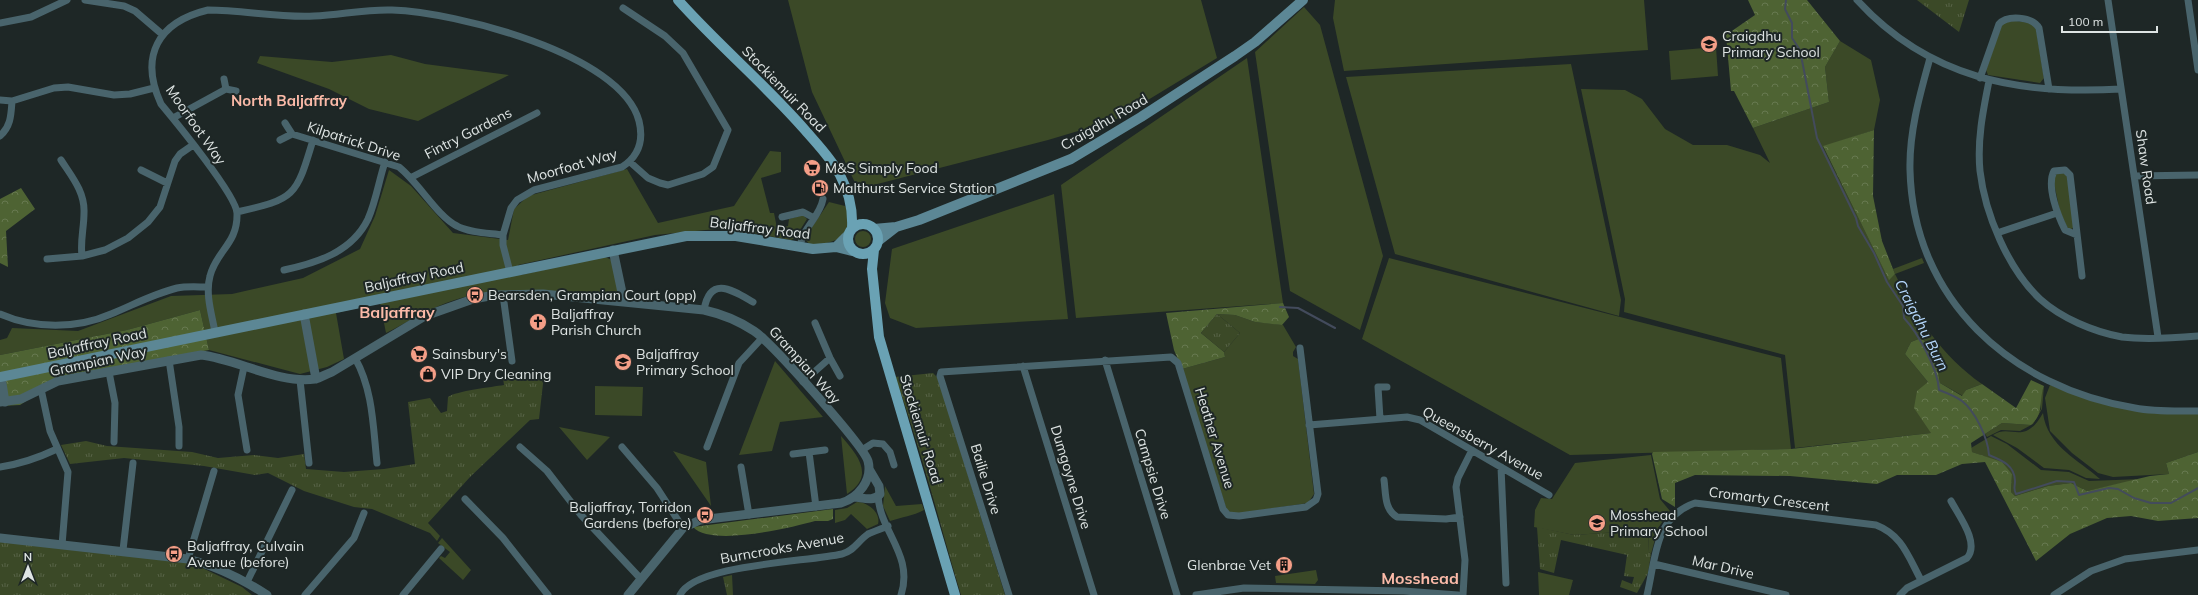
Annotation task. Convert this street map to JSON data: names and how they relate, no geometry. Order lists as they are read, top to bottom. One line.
{"streets":{"main road":["Stockiemuir Road","Craigdhu Road","Baljaffray Road"],"street":["Moorfoot Way","Fintry Gardens","Kilpatrick Drive","Shaw Road","Grampian Way","Heather Avenue","Queensberry Avenue","Campsie Drive","Dumgoyne Drive","Bailie Drive","Cromarty Crescent","Burncrooks Avenue","Mar Drive"]},"crossings":[["Stockiemuir Road","Craigdhu Road"],["Stockiemuir Road","Baljaffray Road"],["Craigdhu Road","Baljaffray Road"],["Moorfoot Way","Kilpatrick Drive"],["Moorfoot Way","Baljaffray Road"],["Fintry Gardens","Kilpatrick Drive"],["Baljaffray Road","Grampian Way"],["Heather Avenue","Queensberry Avenue"],["Heather Avenue","Campsie Drive"],["Heather Avenue","Dumgoyne Drive"],["Heather Avenue","Bailie Drive"],["Cromarty Crescent","Mar Drive"]],"districts":["North Baljaffray","Baljaffray","Mosshead"],"water":["Craigdhu Burn"],"places":{"school or university":["Craigdhu Primary School","Baljaffray Primary School","Mosshead Primary School"],"supermarket":["M&S Simply Food","Sainsbury's"],"fuel station":["Malthurst Service Station"],"bus stop":["Bearsden, Grampian Court (opp)","Baljaffray, Torridon Gardens (before)","Baljaffray, Culvain Avenue (before)"],"church":["Baljaffray Parish Church"],"shop":["VIP Dry Cleaning"],"building":["Glenbrae Vet"]},"scale_bar":"100 m","north":"top"}
